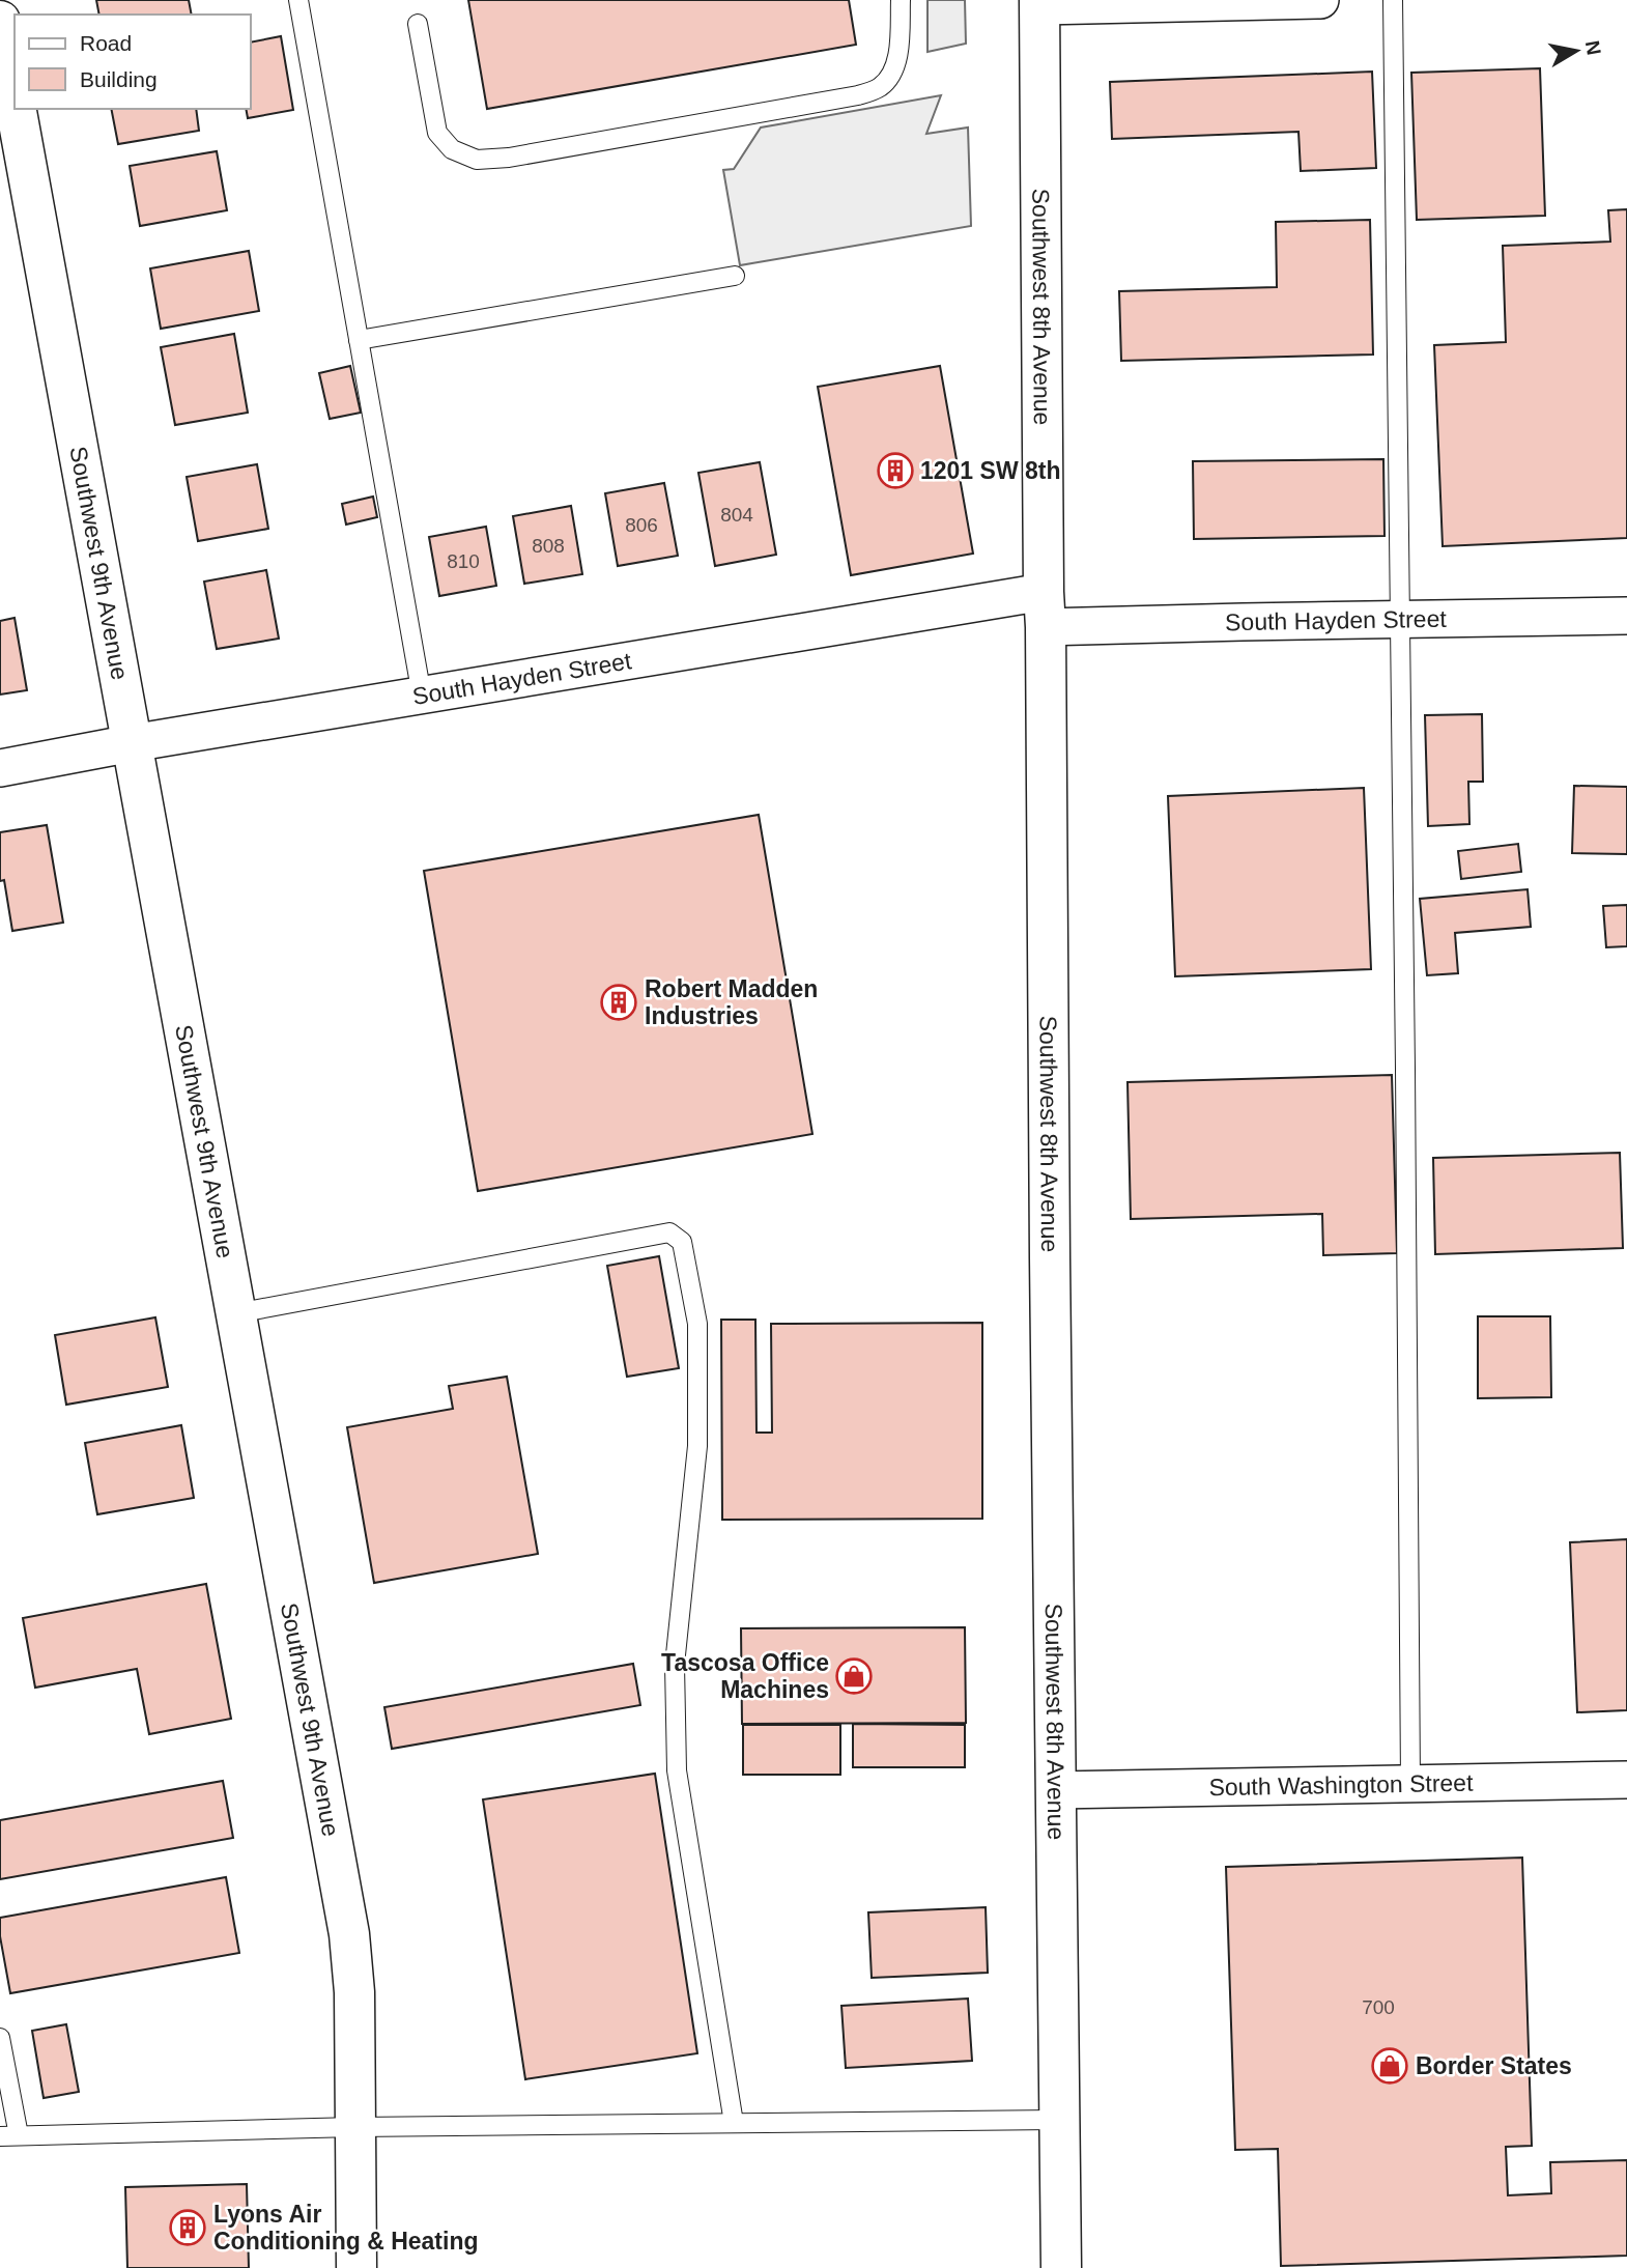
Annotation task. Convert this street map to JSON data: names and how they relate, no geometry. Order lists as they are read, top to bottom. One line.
{"streets":{"street":["Southwest 8th Avenue","Southwest 9th Avenue","South Hayden Street","South Washington Street"]},"crossings":[["Southwest 8th Avenue","South Hayden Street"],["Southwest 8th Avenue","South Washington Street"],["Southwest 9th Avenue","South Hayden Street"]],"places":{"building":["1201 SW 8th","Robert Madden Industries","Lyons Air Conditioning & Heating"],"shop":["Tascosa Office Machines","Border States"]},"house_numbers":["804","806","808","810","700"],"legend":["Road","Building"],"north":"right"}
